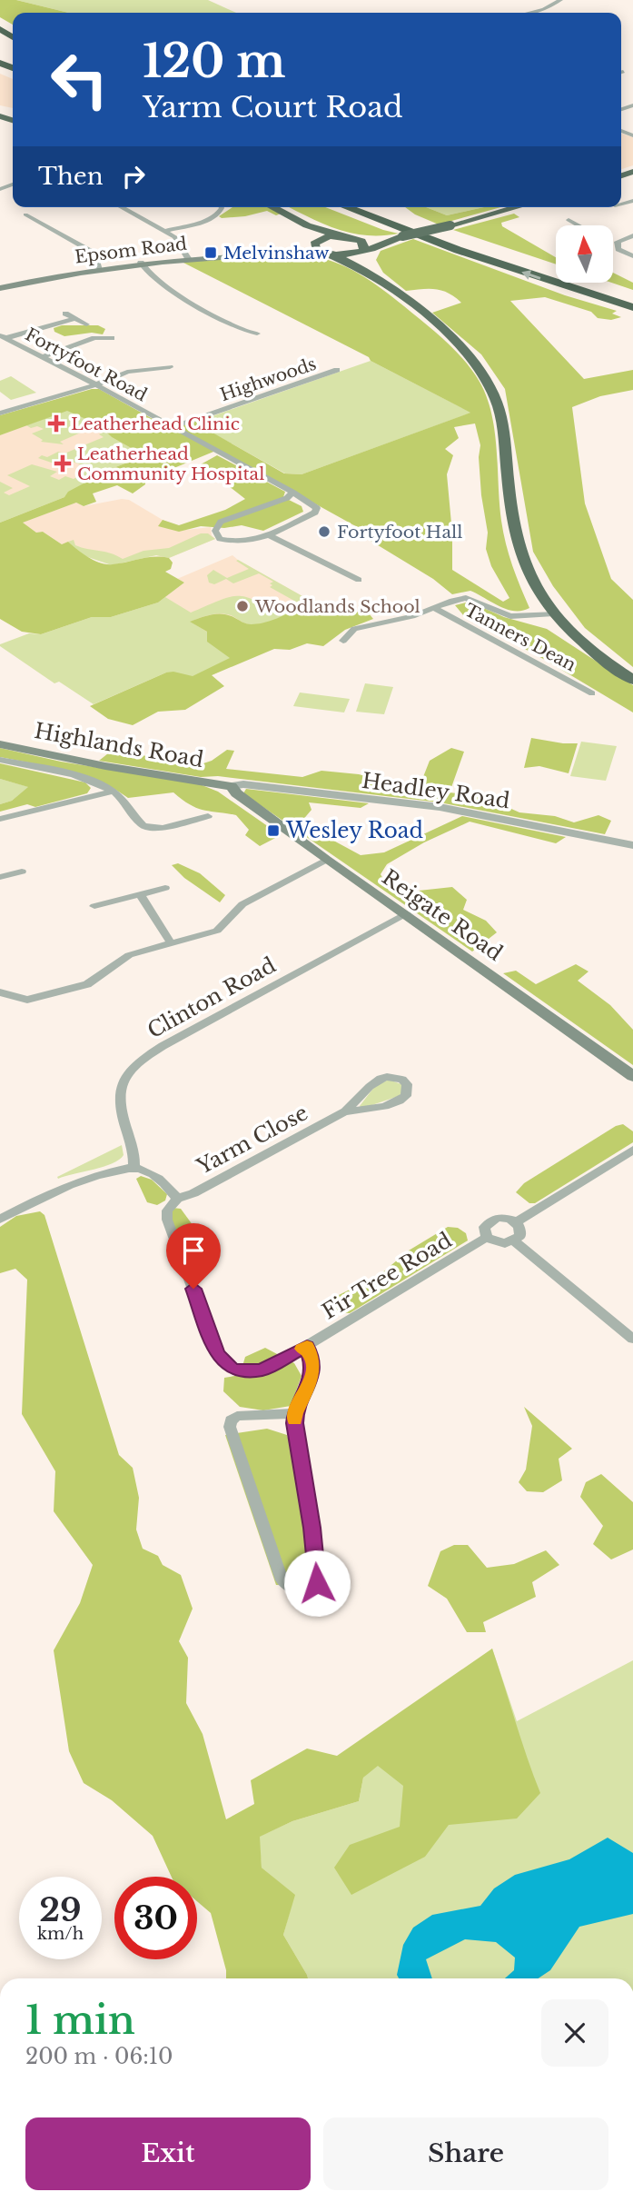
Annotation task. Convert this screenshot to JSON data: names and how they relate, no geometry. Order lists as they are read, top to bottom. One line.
{"streets":{"main road":["Epsom Road","Highlands Road","Reigate Road"],"street":["Fortyfoot Road","Highwoods","Tanners Dean","Headley Road","Clinton Road","Yarm Close","Fir Tree Road"]},"crossings":[["Fortyfoot Road","Highwoods"],["Highlands Road","Headley Road"],["Highlands Road","Reigate Road"],["Headley Road","Reigate Road"],["Reigate Road","Clinton Road"],["Yarm Close","Fir Tree Road"]],"places":{"transit":["Melvinshaw","Wesley Road"],"health":["Leatherhead Clinic","Leatherhead Community Hospital"],"other":["Fortyfoot Hall","Woodlands School"]},"north":"top","page":{"turn":["120 m","Yarm Court Road"],"then":"Then","speed":"29 km/h","limit":"30","heading":["1 min","200 m · 06:10"],"buttons":["Exit","Share"]}}
